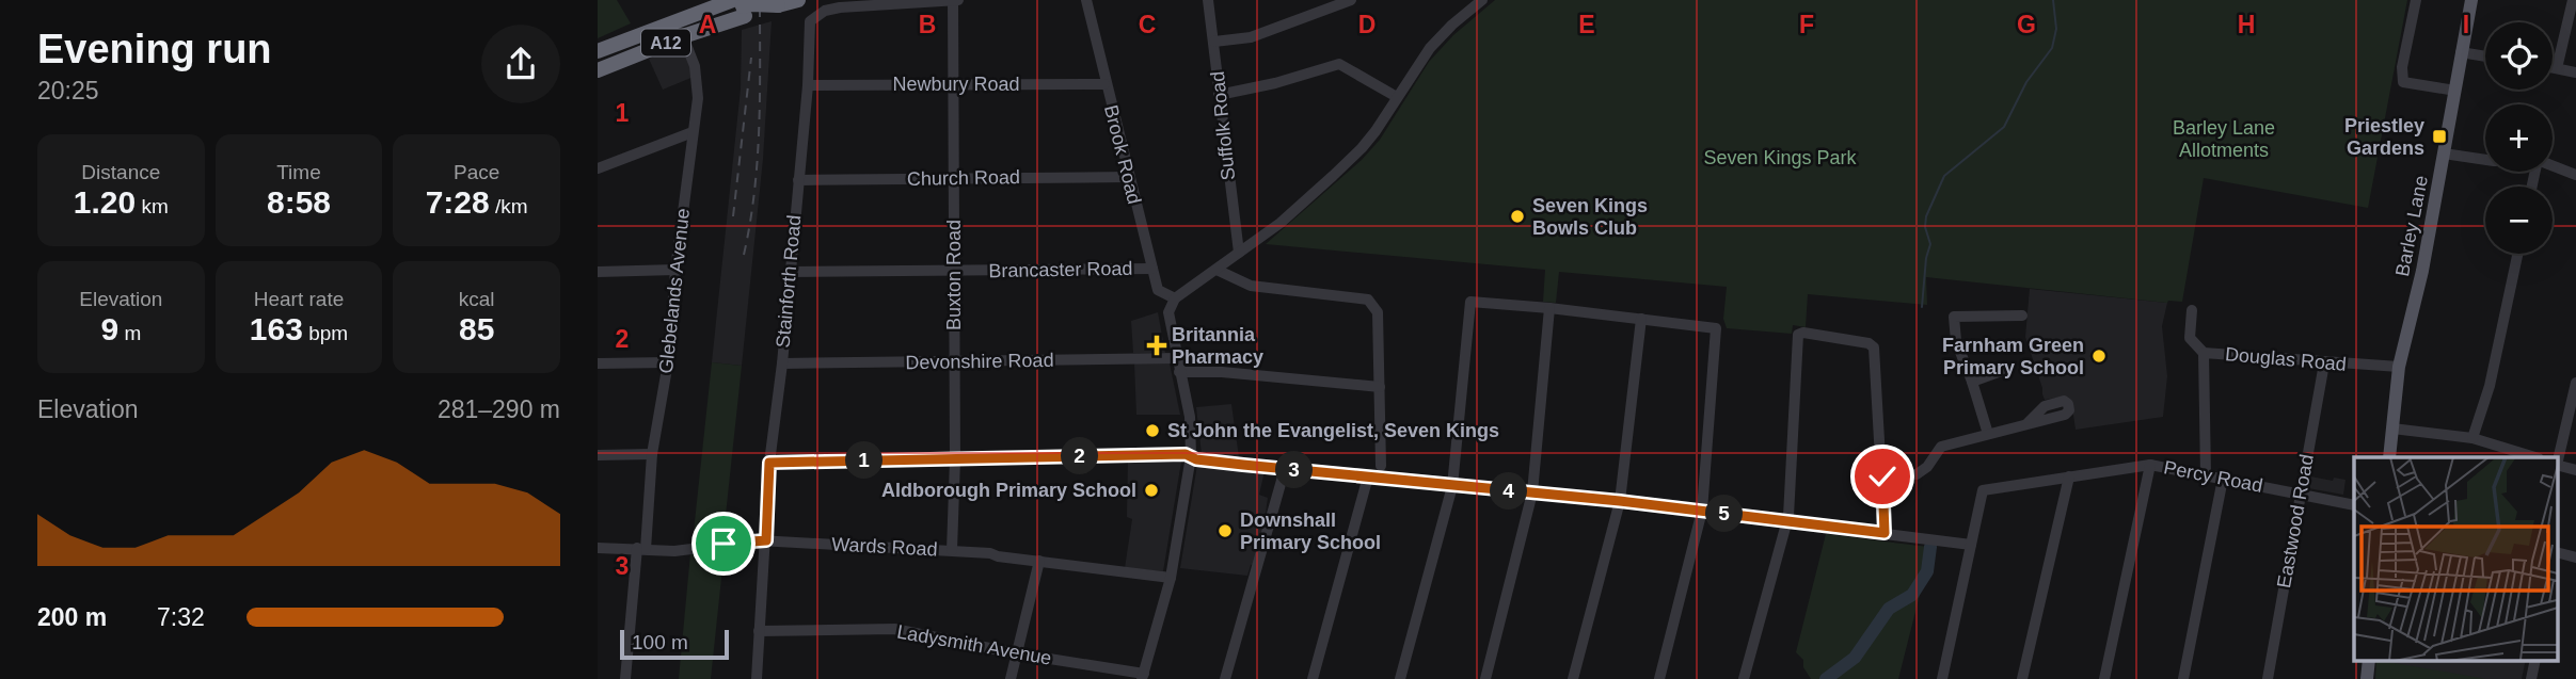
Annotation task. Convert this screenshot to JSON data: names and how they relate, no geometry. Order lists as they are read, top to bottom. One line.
{"streets":{"highway":["A12"],"main road":["Barley Lane"],"street":["Newbury Road","Suffolk Road","Brook Road","Church Road","Brancaster Road","Buxton Road","Stainforth Road","Glebelands Avenue","Douglas Road","Devonshire Road","Percy Road","Eastwood Road","Wards Road","Ladysmith Avenue"]},"crossings":[["A12","Glebelands Avenue"],["Newbury Road","Brook Road"],["Newbury Road","Buxton Road"],["Newbury Road","Stainforth Road"],["Brook Road","Church Road"],["Brook Road","Brancaster Road"],["Church Road","Buxton Road"],["Church Road","Stainforth Road"],["Barley Lane","Douglas Road"],["Brancaster Road","Buxton Road"],["Brancaster Road","Stainforth Road"],["Buxton Road","Stainforth Road"],["Buxton Road","Devonshire Road"],["Buxton Road","Wards Road"],["Stainforth Road","Devonshire Road"],["Stainforth Road","Wards Road"],["Stainforth Road","Ladysmith Avenue"],["Glebelands Avenue","Wards Road"],["Douglas Road","Percy Road"],["Douglas Road","Eastwood Road"],["Percy Road","Eastwood Road"]],"parks":["Barley Lane Allotments","Seven Kings Park"],"places":{"transit":["Priestley Gardens"],"other":["Seven Kings Bowls Club","Farnham Green Primary School","St John the Evangelist, Seven Kings","Aldborough Primary School","Downshall Primary School"],"health":["Britannia Pharmacy"]},"scale_bar":"100 m","page":{"heading":["Evening run","20:25"],"map_buttons":["+","−"],"stats":[["Distance","1.20 km"],["Time","8:58"],["Pace","7:28 /km"],["Elevation","9 m"],["Heart rate","163 bpm"],["kcal","85"]],"chart":["Elevation","281–290 m"],"pins":["2","1","3","4","5"],"list":[{"name":"200 m","note":"7:32"}],"scale":"100 m"},"grid":{"columns":["A","B","C","D","E","F","G","H","I"],"rows":["1","2","3"]}}
